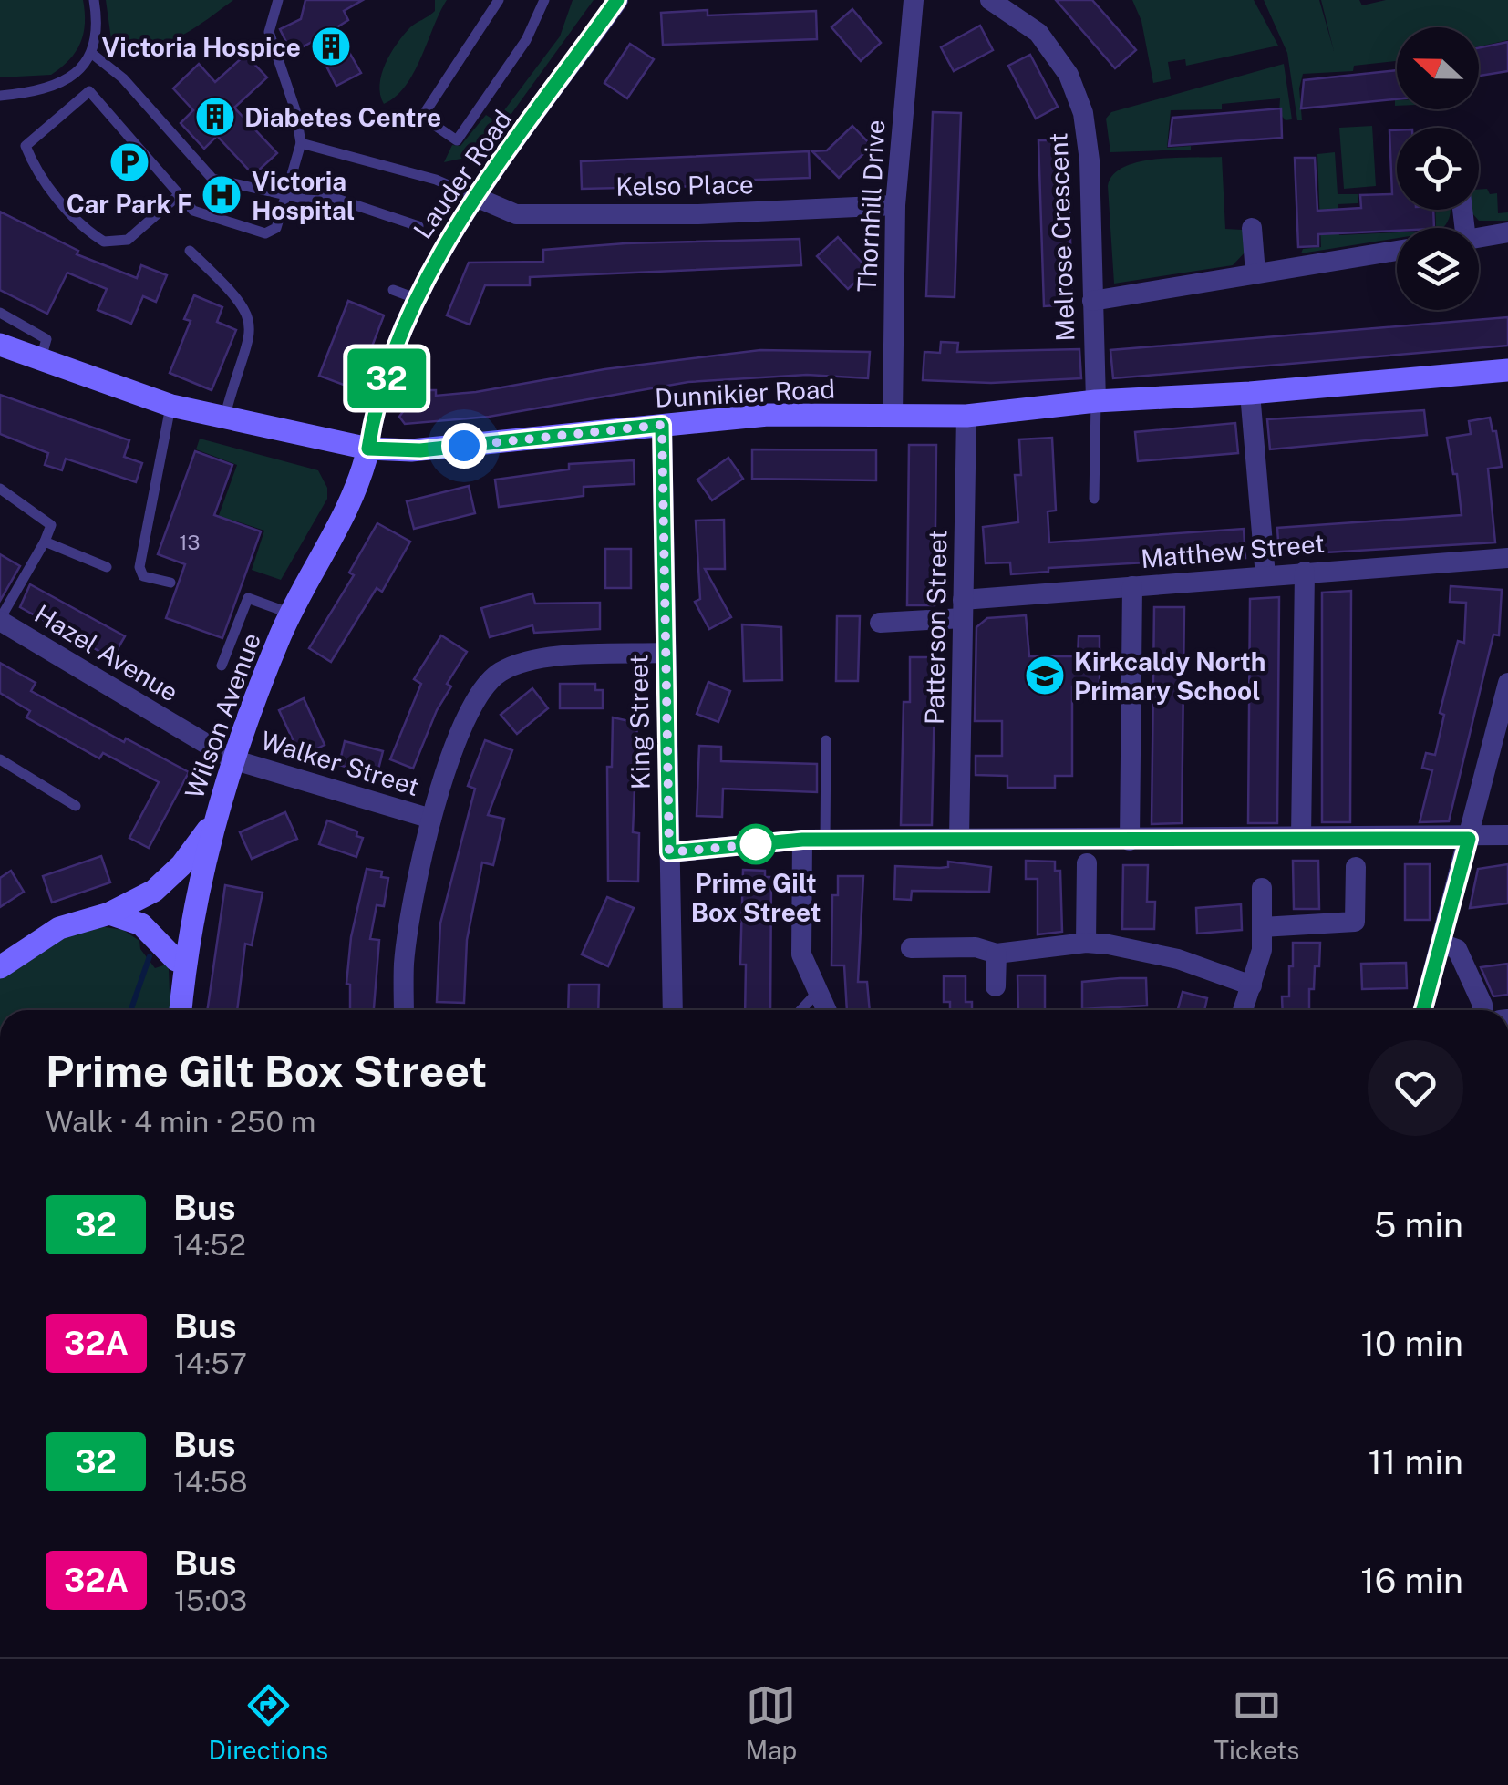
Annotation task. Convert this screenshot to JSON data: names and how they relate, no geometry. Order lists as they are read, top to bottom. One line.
{"streets":{"street":["Lauder Road","Kelso Place","Thornhill Drive","Melrose Crescent","Dunnikier Road","Matthew Street","Patterson Street","Hazel Avenue","Wilson Avenue","King Street","Walker Street"]},"crossings":[["Lauder Road","Kelso Place"],["Lauder Road","Dunnikier Road"],["Lauder Road","Wilson Avenue"],["Kelso Place","Thornhill Drive"],["Thornhill Drive","Dunnikier Road"],["Melrose Crescent","Dunnikier Road"],["Dunnikier Road","Patterson Street"],["Dunnikier Road","Wilson Avenue"],["Dunnikier Road","King Street"],["Matthew Street","Patterson Street"],["Hazel Avenue","Wilson Avenue"],["Hazel Avenue","Walker Street"],["Wilson Avenue","Walker Street"]],"places":{"building":["Victoria Hospice","Diabetes Centre"],"parking":["Car Park F"],"hospital":["Victoria Hospital"],"school or university":["Kirkcaldy North Primary School"],"other":["Prime Gilt Box Street"]},"lines":["bus line 32"],"house_numbers":["13"],"north":"left","page":{"on_map":"32","heading":["Prime Gilt Box Street","Walk · 4 min · 250 m"],"list":[{"mark":"32","name":"Bus","note":"14:52","value":"5 min"},{"mark":"32A","name":"Bus","note":"14:57","value":"10 min"},{"mark":"32","name":"Bus","note":"14:58","value":"11 min"},{"mark":"32A","name":"Bus","note":"15:03","value":"16 min"}],"tabs":["Directions","Map","Tickets"]}}
